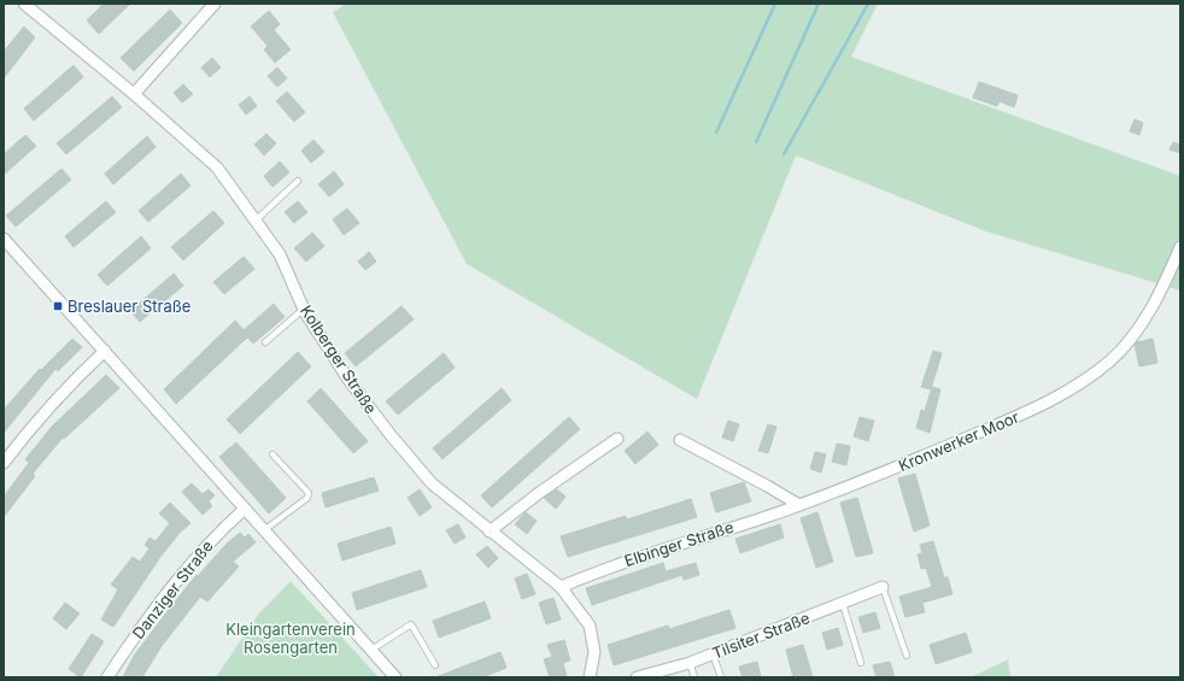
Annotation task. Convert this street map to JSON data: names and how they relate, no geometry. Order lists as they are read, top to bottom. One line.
{"streets":{"street":["Kolberger Straße","Kronwerker Moor","Elbinger Straße","Danziger Straße","Tilsiter Straße"]},"crossings":[["Kolberger Straße","Elbinger Straße"],["Kronwerker Moor","Elbinger Straße"]],"parks":["Kleingartenverein Rosengarten"],"places":{"transit":["Breslauer Straße"]}}
